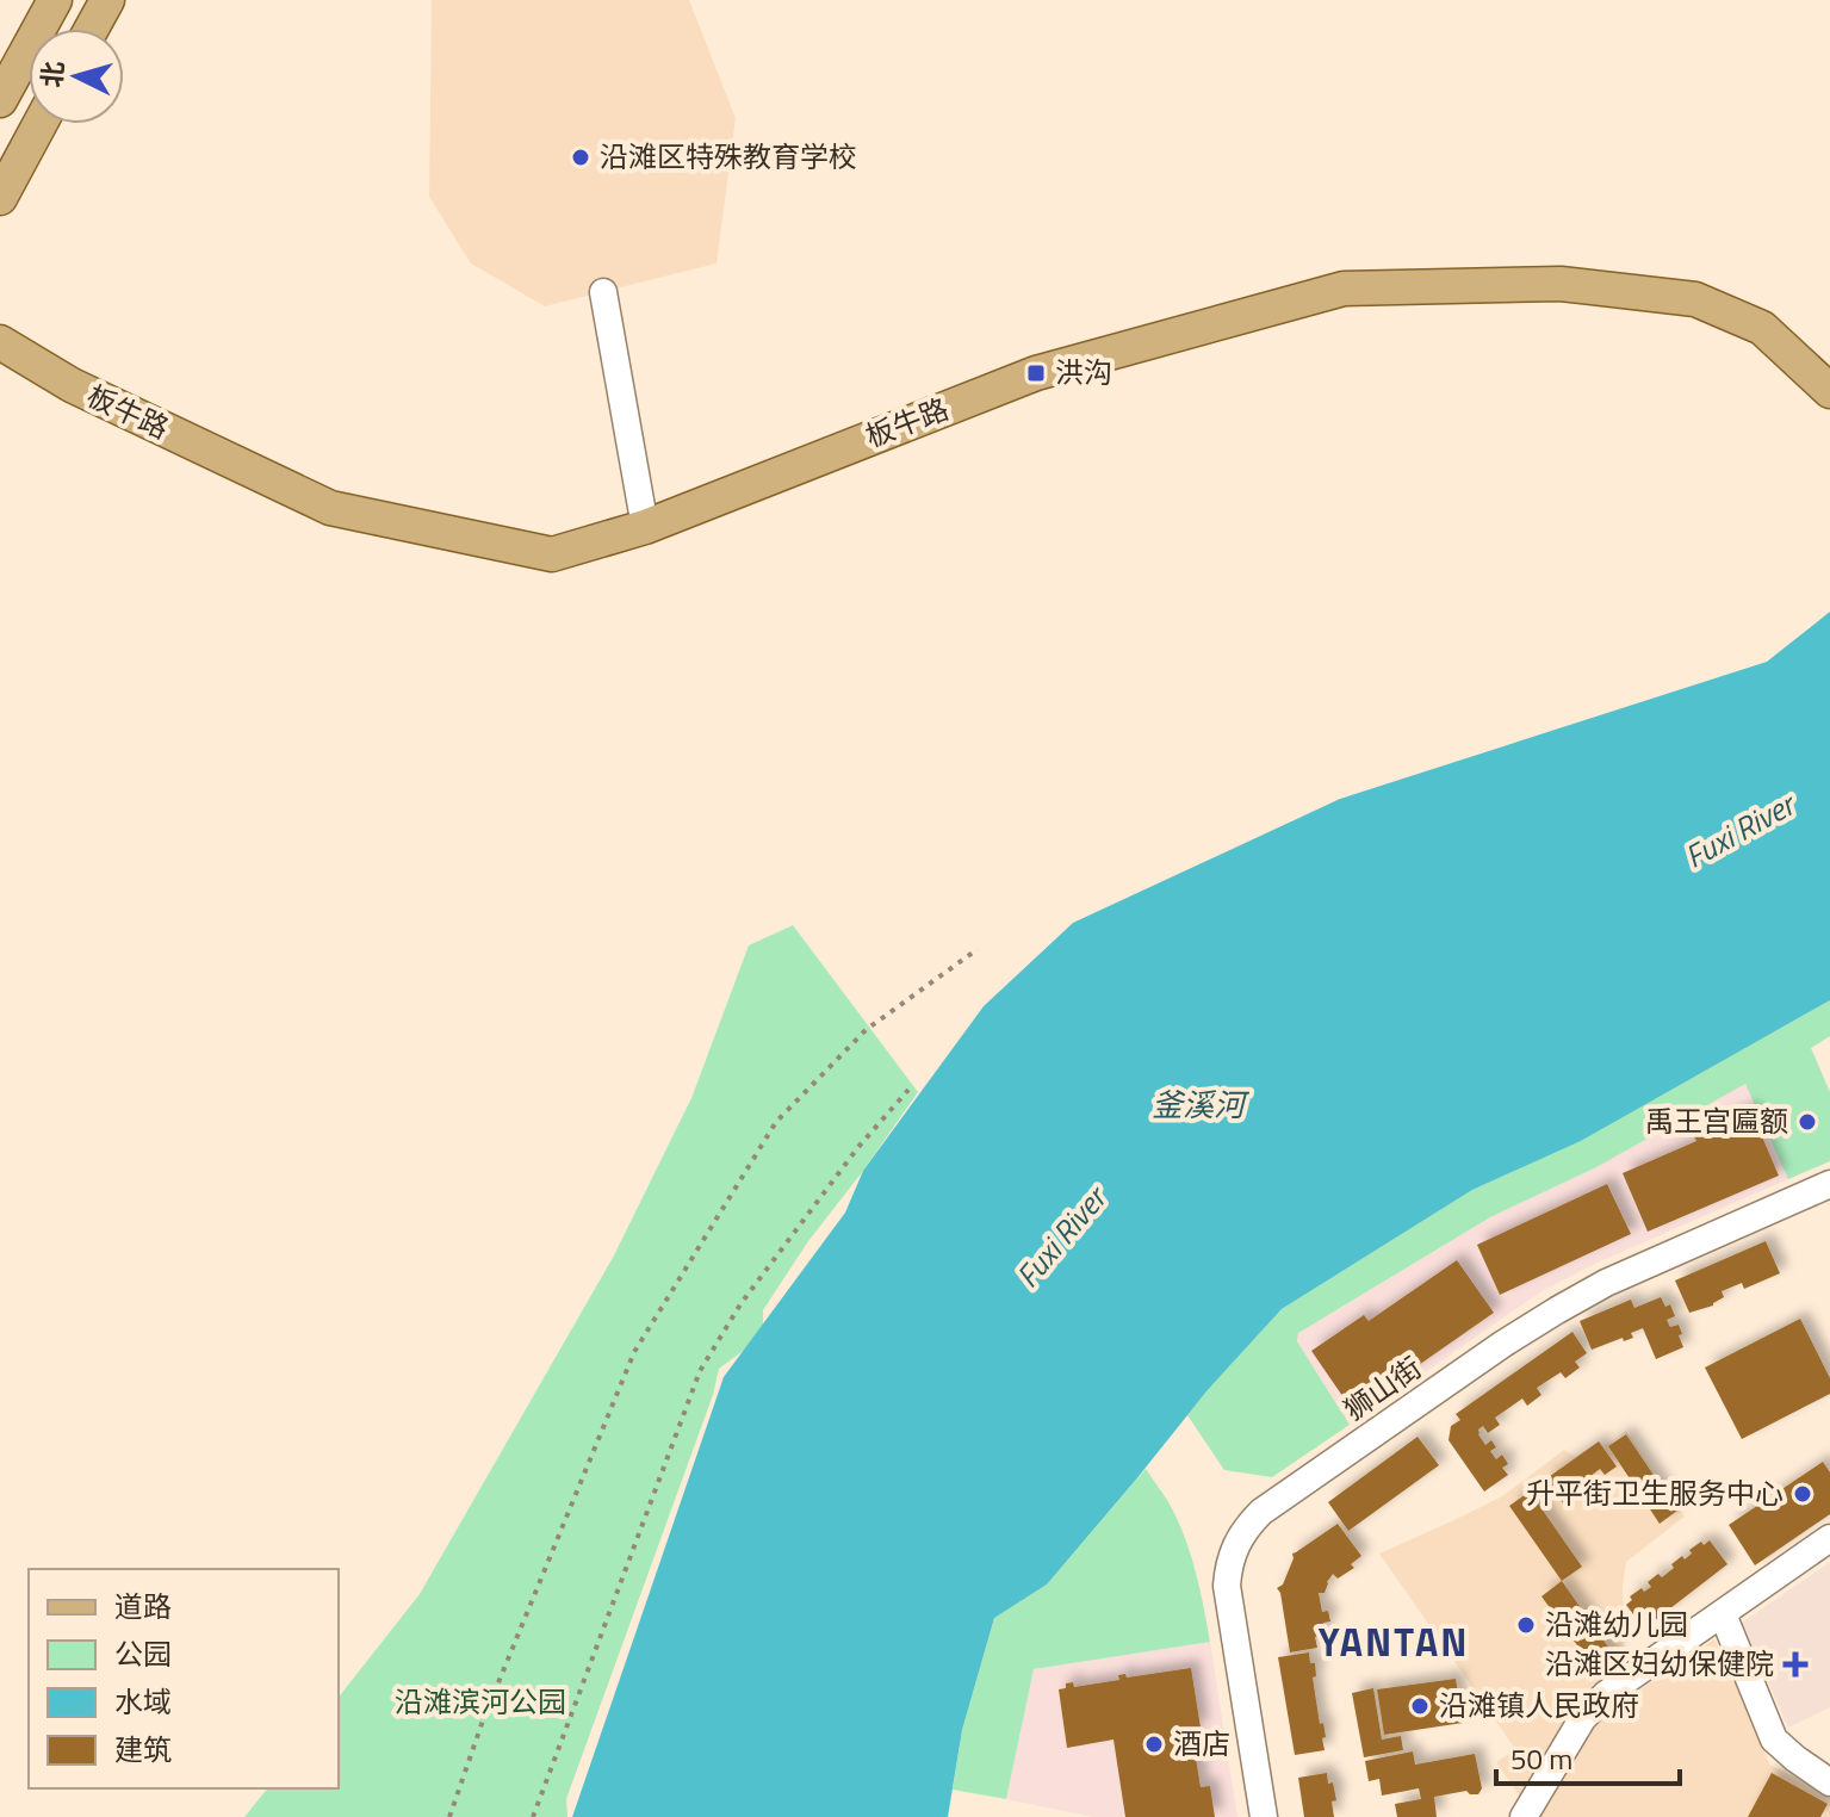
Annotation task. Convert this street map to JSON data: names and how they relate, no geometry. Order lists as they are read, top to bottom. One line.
{"streets":{"main road":["板牛路"],"street":["狮山街"]},"districts":["YANTAN"],"water":["Fuxi River","釜溪河"],"parks":["沿滩滨河公园"],"places":{"other":["沿滩区特殊教育学校","禹王宫匾额","升平街卫生服务中心","沿滩幼儿园","沿滩镇人民政府","酒店"],"transit":["洪沟"],"health":["沿滩区妇幼保健院"]},"legend":["道路","公园","水域","建筑"],"scale_bar":"50 m","north":"left"}
